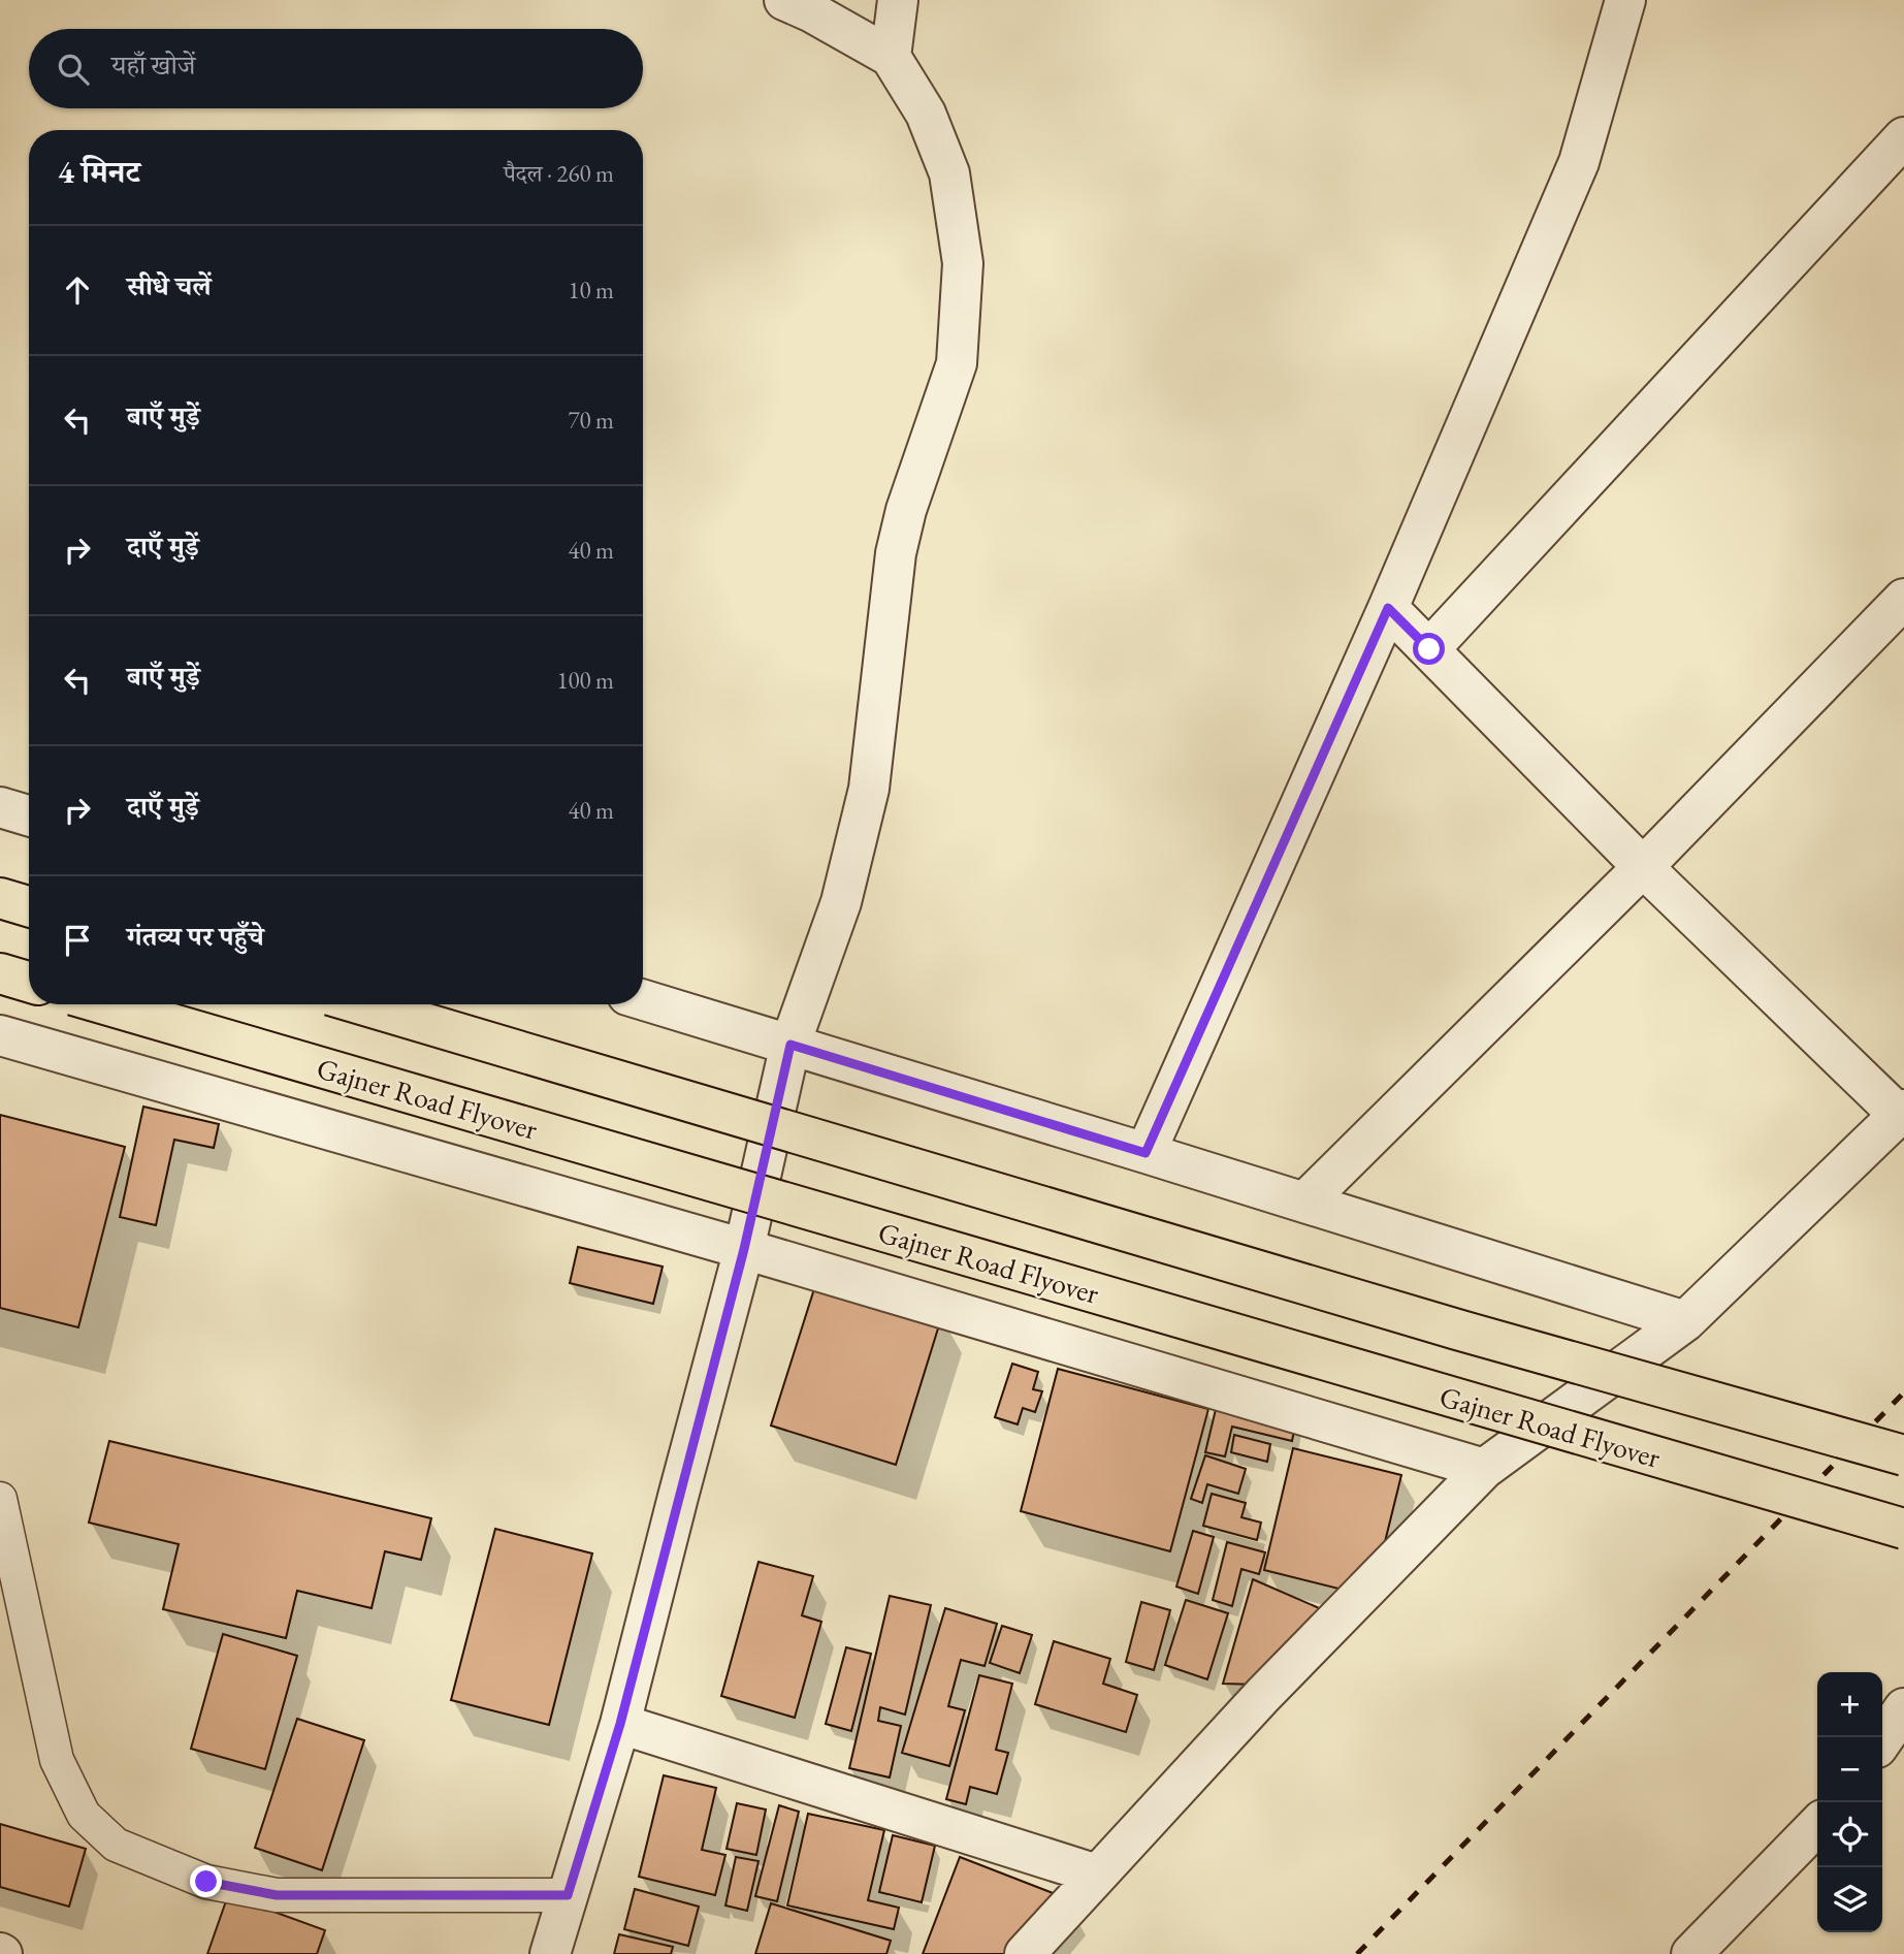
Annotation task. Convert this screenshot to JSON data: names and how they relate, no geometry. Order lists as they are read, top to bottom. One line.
{"streets":{"main road":["Gajner Road Flyover"]},"page":{"search":"यहाँ खोजें","heading":["4 मिनट","पैदल · 260 m"],"list":[["सीधे चलें","10 m"],["बाएँ मुड़ें","70 m"],["दाएँ मुड़ें","40 m"],["बाएँ मुड़ें","100 m"],["दाएँ मुड़ें","40 m"],"गंतव्य पर पहुँचे"],"map_buttons":["+","−"]}}
